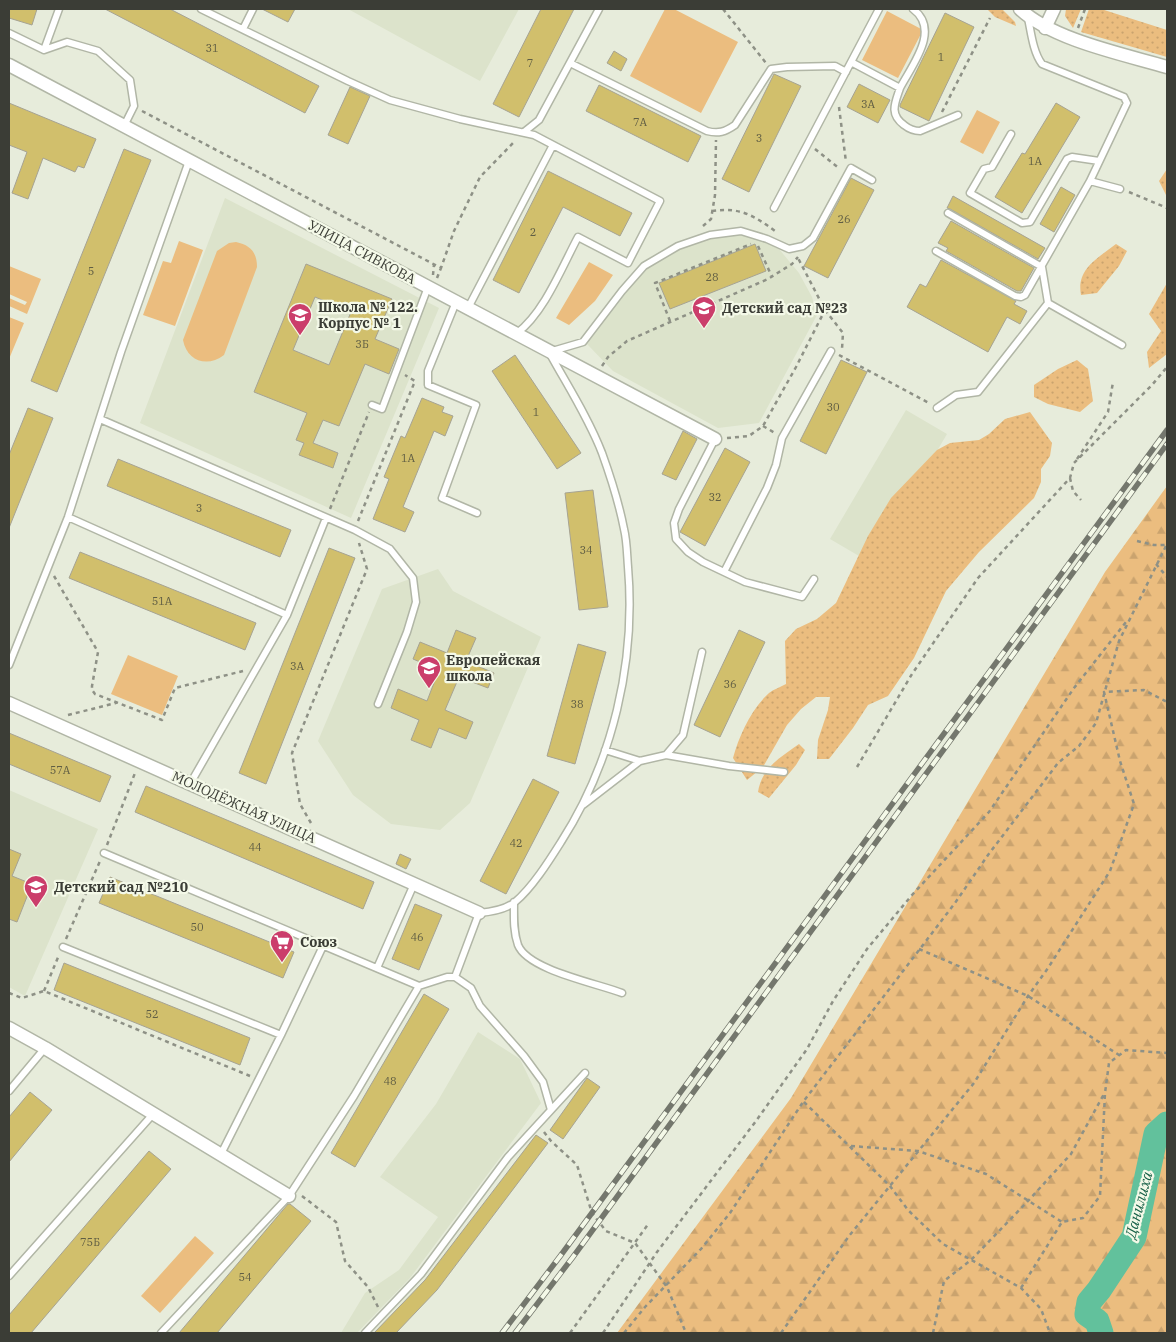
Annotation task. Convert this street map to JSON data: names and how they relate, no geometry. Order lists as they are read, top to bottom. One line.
{"streets":{"street":["УЛИЦА СИВКОВА","МОЛОДЁЖНАЯ УЛИЦА"]},"water":["Данилиха"],"places":{"school or university":["Детский сад №23","Школа № 122. Корпус № 1","Европейская школа","Детский сад №210"],"supermarket":["Союз"]},"house_numbers":["31","1","7","3А","7А","3","1А","26","2","5","28","3Б","30","1","1А","32","3","34","51А","3А","36","38","57А","42","44","50","46","52","48","75Б","54"]}
